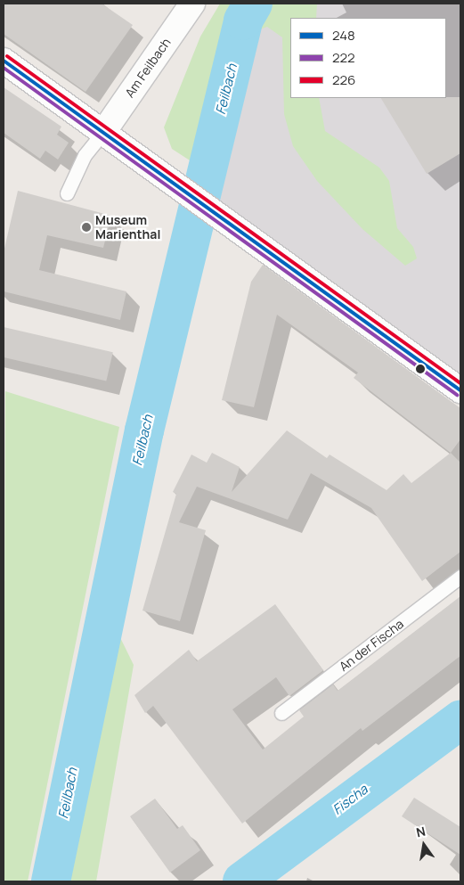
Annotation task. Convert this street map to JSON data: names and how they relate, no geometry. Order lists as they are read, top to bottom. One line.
{"streets":{"main road":["Am Feilbach"],"lane":["An der Fischa"]},"water":["Feilbach","Fischa"],"places":["Museum Marienthal"],"lines":["transit line 226","transit line 248","transit line 222"],"legend":["248","222","226"],"north":"top"}
